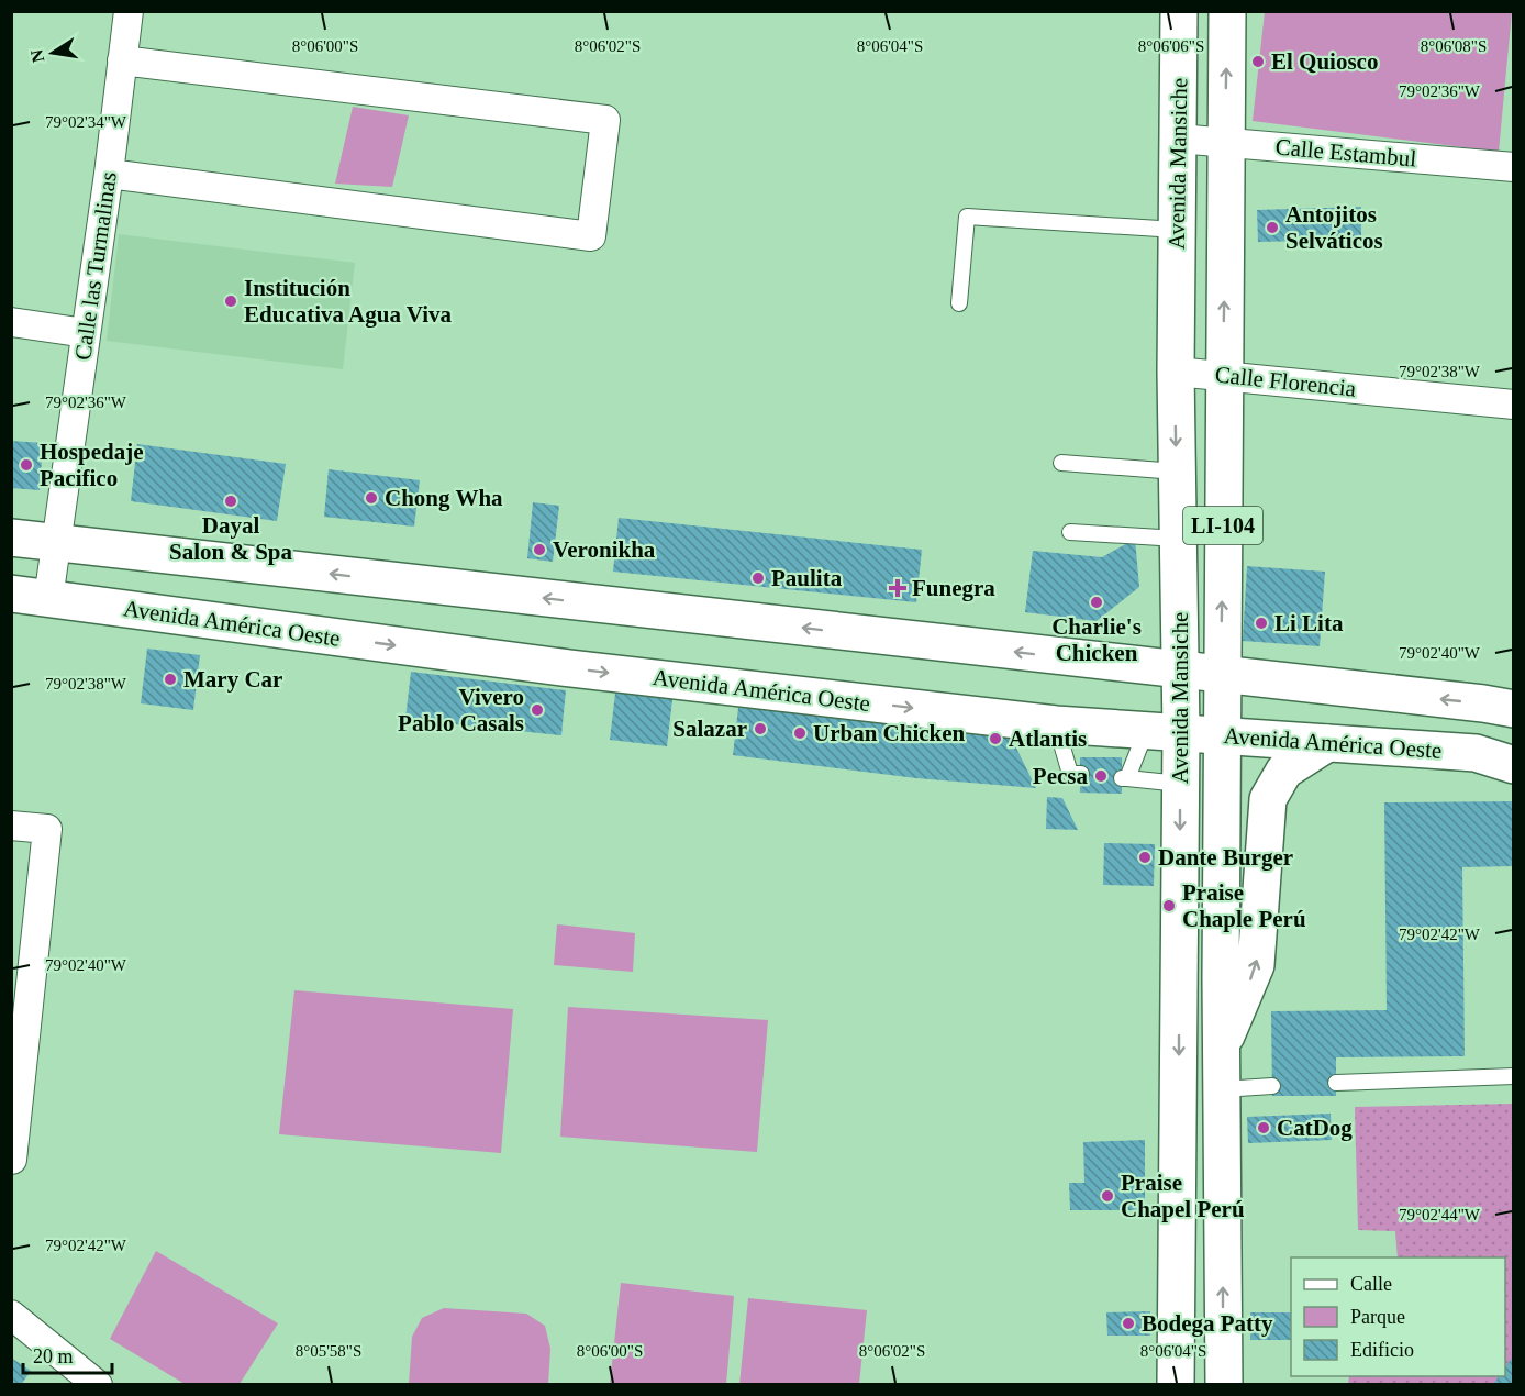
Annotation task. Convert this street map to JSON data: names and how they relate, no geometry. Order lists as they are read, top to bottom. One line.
{"streets":{"main road":["Avenida Mansiche","LI-104","Avenida América Oeste"],"street":["Calle Estambul","Calle las Turmalinas","Calle Florencia"]},"crossings":[["Calle Estambul","Avenida Mansiche"],["Avenida Mansiche","Calle Florencia"],["Avenida Mansiche","Avenida América Oeste"],["Calle las Turmalinas","Avenida América Oeste"]],"places":{"other":["El Quiosco","Antojitos Selváticos","Institución Educativa Agua Viva","Hospedaje Pacifico","Chong Wha","Dayal Salon & Spa","Veronikha","Paulita","Charlie's Chicken","Li Lita","Mary Car","Vivero Pablo Casals","Salazar","Urban Chicken","Atlantis","Pecsa","Dante Burger","Praise Chaple Perú","CatDog","Praise Chapel Perú","Bodega Patty"],"health":["Funegra"]},"legend":["Calle","Parque","Edificio"],"scale_bar":"20 m","north":"left","coordinates":["8°06'00\"S","8°06'02\"S","8°06'04\"S","8°06'06\"S","8°06'08\"S","79°02'36\"W","79°02'34\"W","79°02'38\"W","79°02'40\"W","79°02'42\"W","79°02'44\"W","8°05'58\"S"]}
